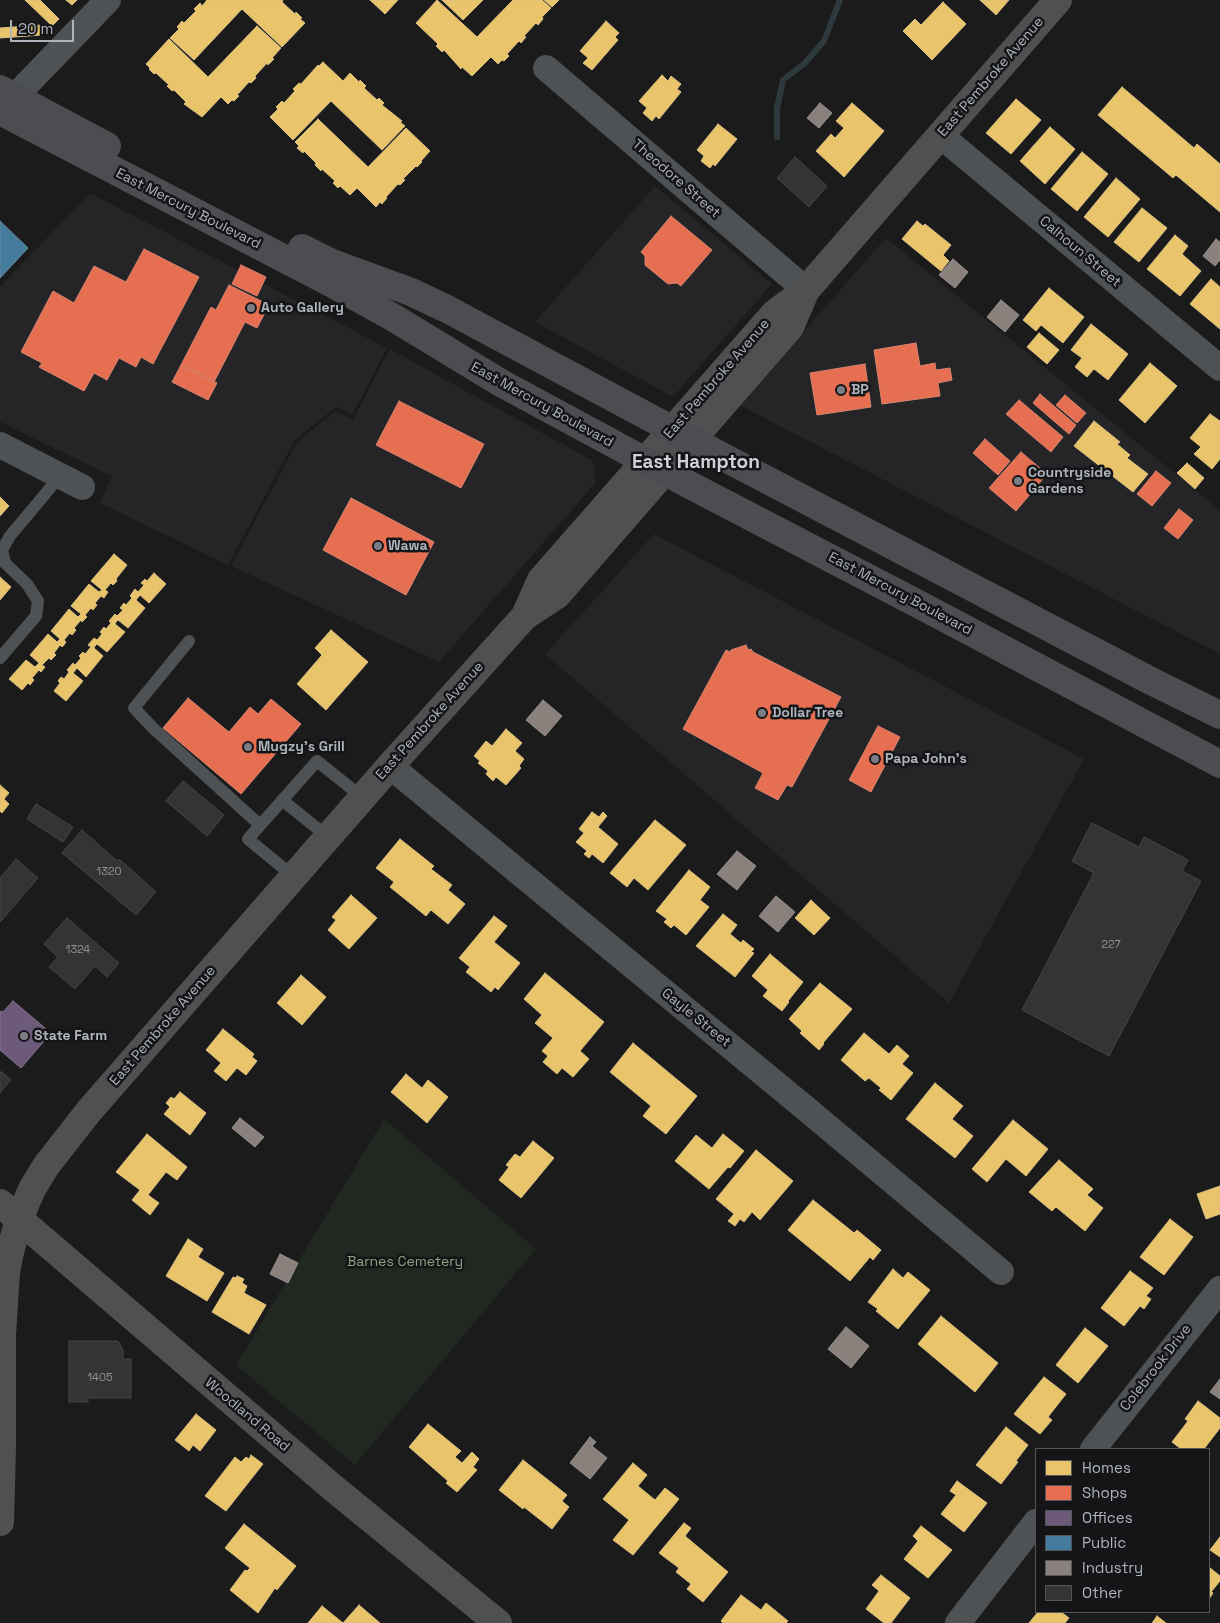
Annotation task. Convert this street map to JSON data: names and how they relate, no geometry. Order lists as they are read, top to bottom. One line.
{"streets":{"main road":["East Pembroke Avenue","East Mercury Boulevard","Woodland Road"],"street":["Theodore Street","Calhoun Street","Gayle Street","Colebrook Drive"]},"crossings":[["East Pembroke Avenue","Theodore Street"],["East Pembroke Avenue","East Mercury Boulevard"],["East Pembroke Avenue","Calhoun Street"],["East Pembroke Avenue","Gayle Street"],["East Pembroke Avenue","Woodland Road"]],"districts":["East Hampton"],"parks":["Barnes Cemetery"],"places":["Auto Gallery","BP","Countryside Gardens","Wawa","Dollar Tree","Mugzy's Grill","Papa John's","State Farm"],"house_numbers":["1320","227","1324","1405"],"legend":["Homes","Shops","Offices","Public","Industry","Other"],"scale_bar":"20 m"}
